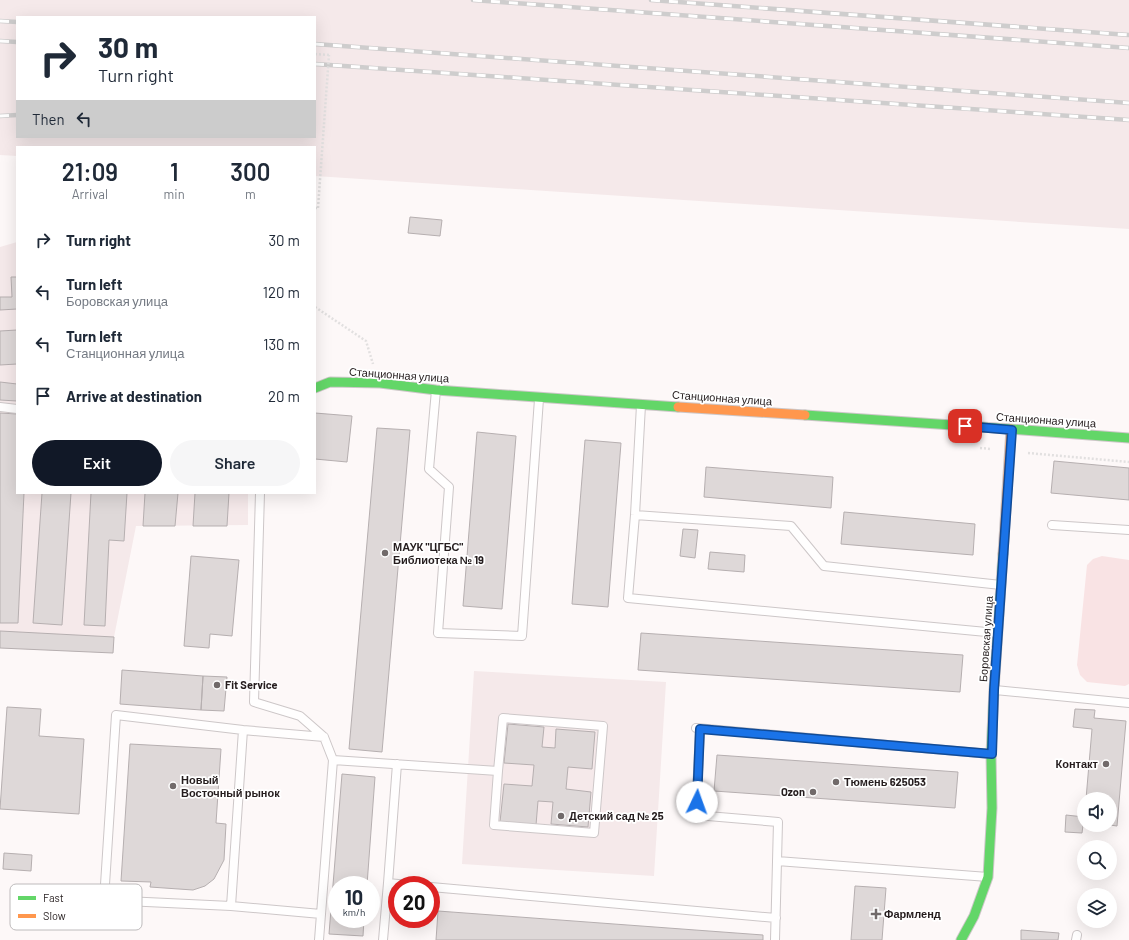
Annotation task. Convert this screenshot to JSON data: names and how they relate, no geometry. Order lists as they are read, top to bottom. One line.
{"streets":{"street":["Станционная улица","Боровская улица"]},"crossings":[["Станционная улица","Боровская улица"]],"places":{"other":["МАУК \"ЦГБС\" Библиотека № 19","Fit Service","Контакт","Тюмень 625053","Новый Восточный рынок","Ozon","Детский сад № 25"],"health":["Фармленд"]},"legend":["Fast","Slow"],"page":{"turn":["30 m","Turn right"],"then":"Then","eta":["21:09","Arrival","1","min","300","m"],"list":[{"name":"Turn right","value":"30 m"},{"name":"Turn left","note":"Боровская улица","value":"120 m"},{"name":"Turn left","note":"Станционная улица","value":"130 m"},{"name":"Arrive at destination","value":"20 m"}],"buttons":["Exit","Share"],"speed":"10 km/h","limit":"20"}}
